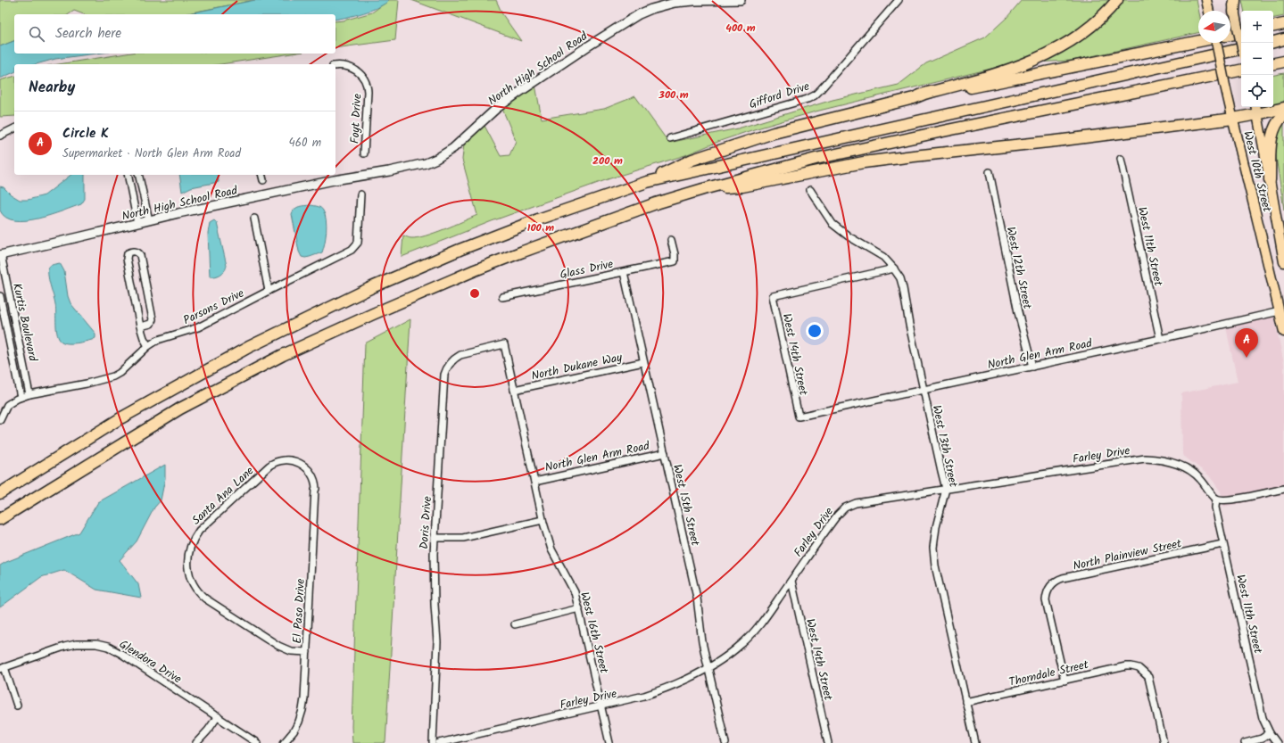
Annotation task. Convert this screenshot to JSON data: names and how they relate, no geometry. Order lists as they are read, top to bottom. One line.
{"streets":{"main road":["West 10th Street"],"street":["North High School Road","Gifford Drive","Foyt Drive","West 11th Street","West 12th Street","Glass Drive","Parsons Drive","Kurtis Boulevard","North Glen Arm Road","West 14th Street","North Dukane Way","West 13th Street","Farley Drive","Santa Ana Lane","West 15th Street","Doris Drive","North Plainview Street","El Paso Drive","West 16th Street","Glendora Drive","Thorndale Street"]},"crossings":[["North High School Road","Kurtis Boulevard"],["West 10th Street","North Glen Arm Road"],["West 11th Street","North Glen Arm Road"],["West 11th Street","Farley Drive"],["West 11th Street","North Plainview Street"],["West 12th Street","North Glen Arm Road"],["Glass Drive","West 15th Street"],["Parsons Drive","Kurtis Boulevard"],["North Glen Arm Road","West 14th Street"],["North Glen Arm Road","West 13th Street"],["North Glen Arm Road","West 15th Street"],["North Glen Arm Road","West 16th Street"],["West 14th Street","West 13th Street"],["West 14th Street","Farley Drive"],["North Dukane Way","West 15th Street"],["North Dukane Way","West 16th Street"],["West 13th Street","Farley Drive"],["West 13th Street","Thorndale Street"],["Farley Drive","West 15th Street"],["Farley Drive","West 16th Street"],["Santa Ana Lane","El Paso Drive"],["Doris Drive","West 16th Street"],["North Plainview Street","Thorndale Street"]],"north":"left","page":{"map_buttons":["+","−"],"search":"Search here","heading":"Nearby","list":[{"mark":"A","name":"Circle K","note":"Supermarket · North Glen Arm Road","value":"460 m"}],"pins":"A"},"rings":["400 m","300 m","200 m","100 m"]}
